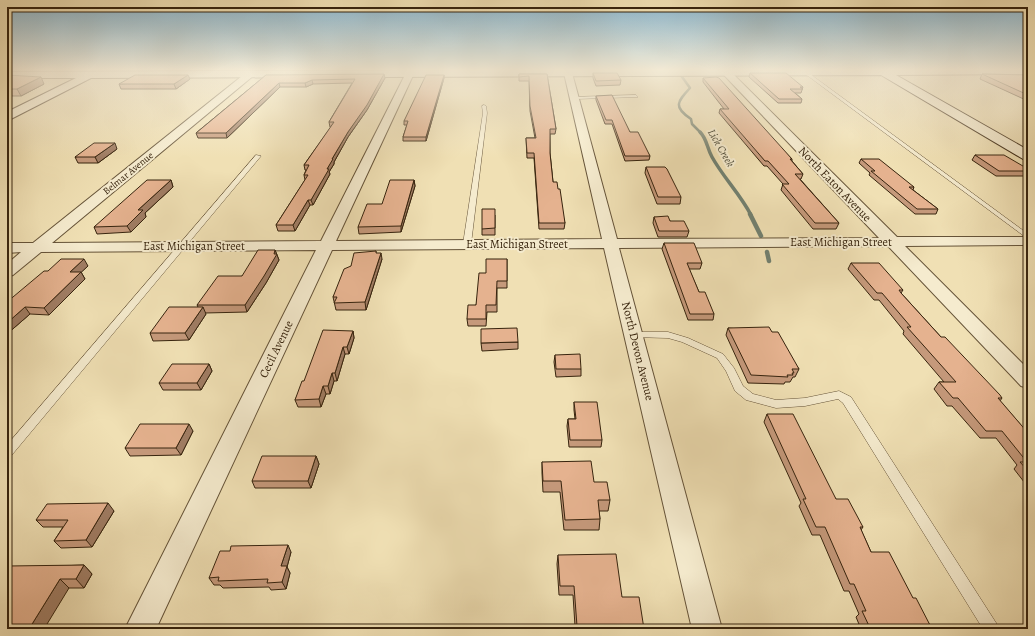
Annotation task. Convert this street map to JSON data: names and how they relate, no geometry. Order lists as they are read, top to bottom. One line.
{"streets":{"street":["Belmar Avenue","North Eaton Avenue","East Michigan Street","Cecil Avenue","North Devon Avenue"]},"crossings":[["Belmar Avenue","East Michigan Street"],["North Eaton Avenue","East Michigan Street"],["East Michigan Street","Cecil Avenue"],["East Michigan Street","North Devon Avenue"]],"water":["Lick Creek"]}
